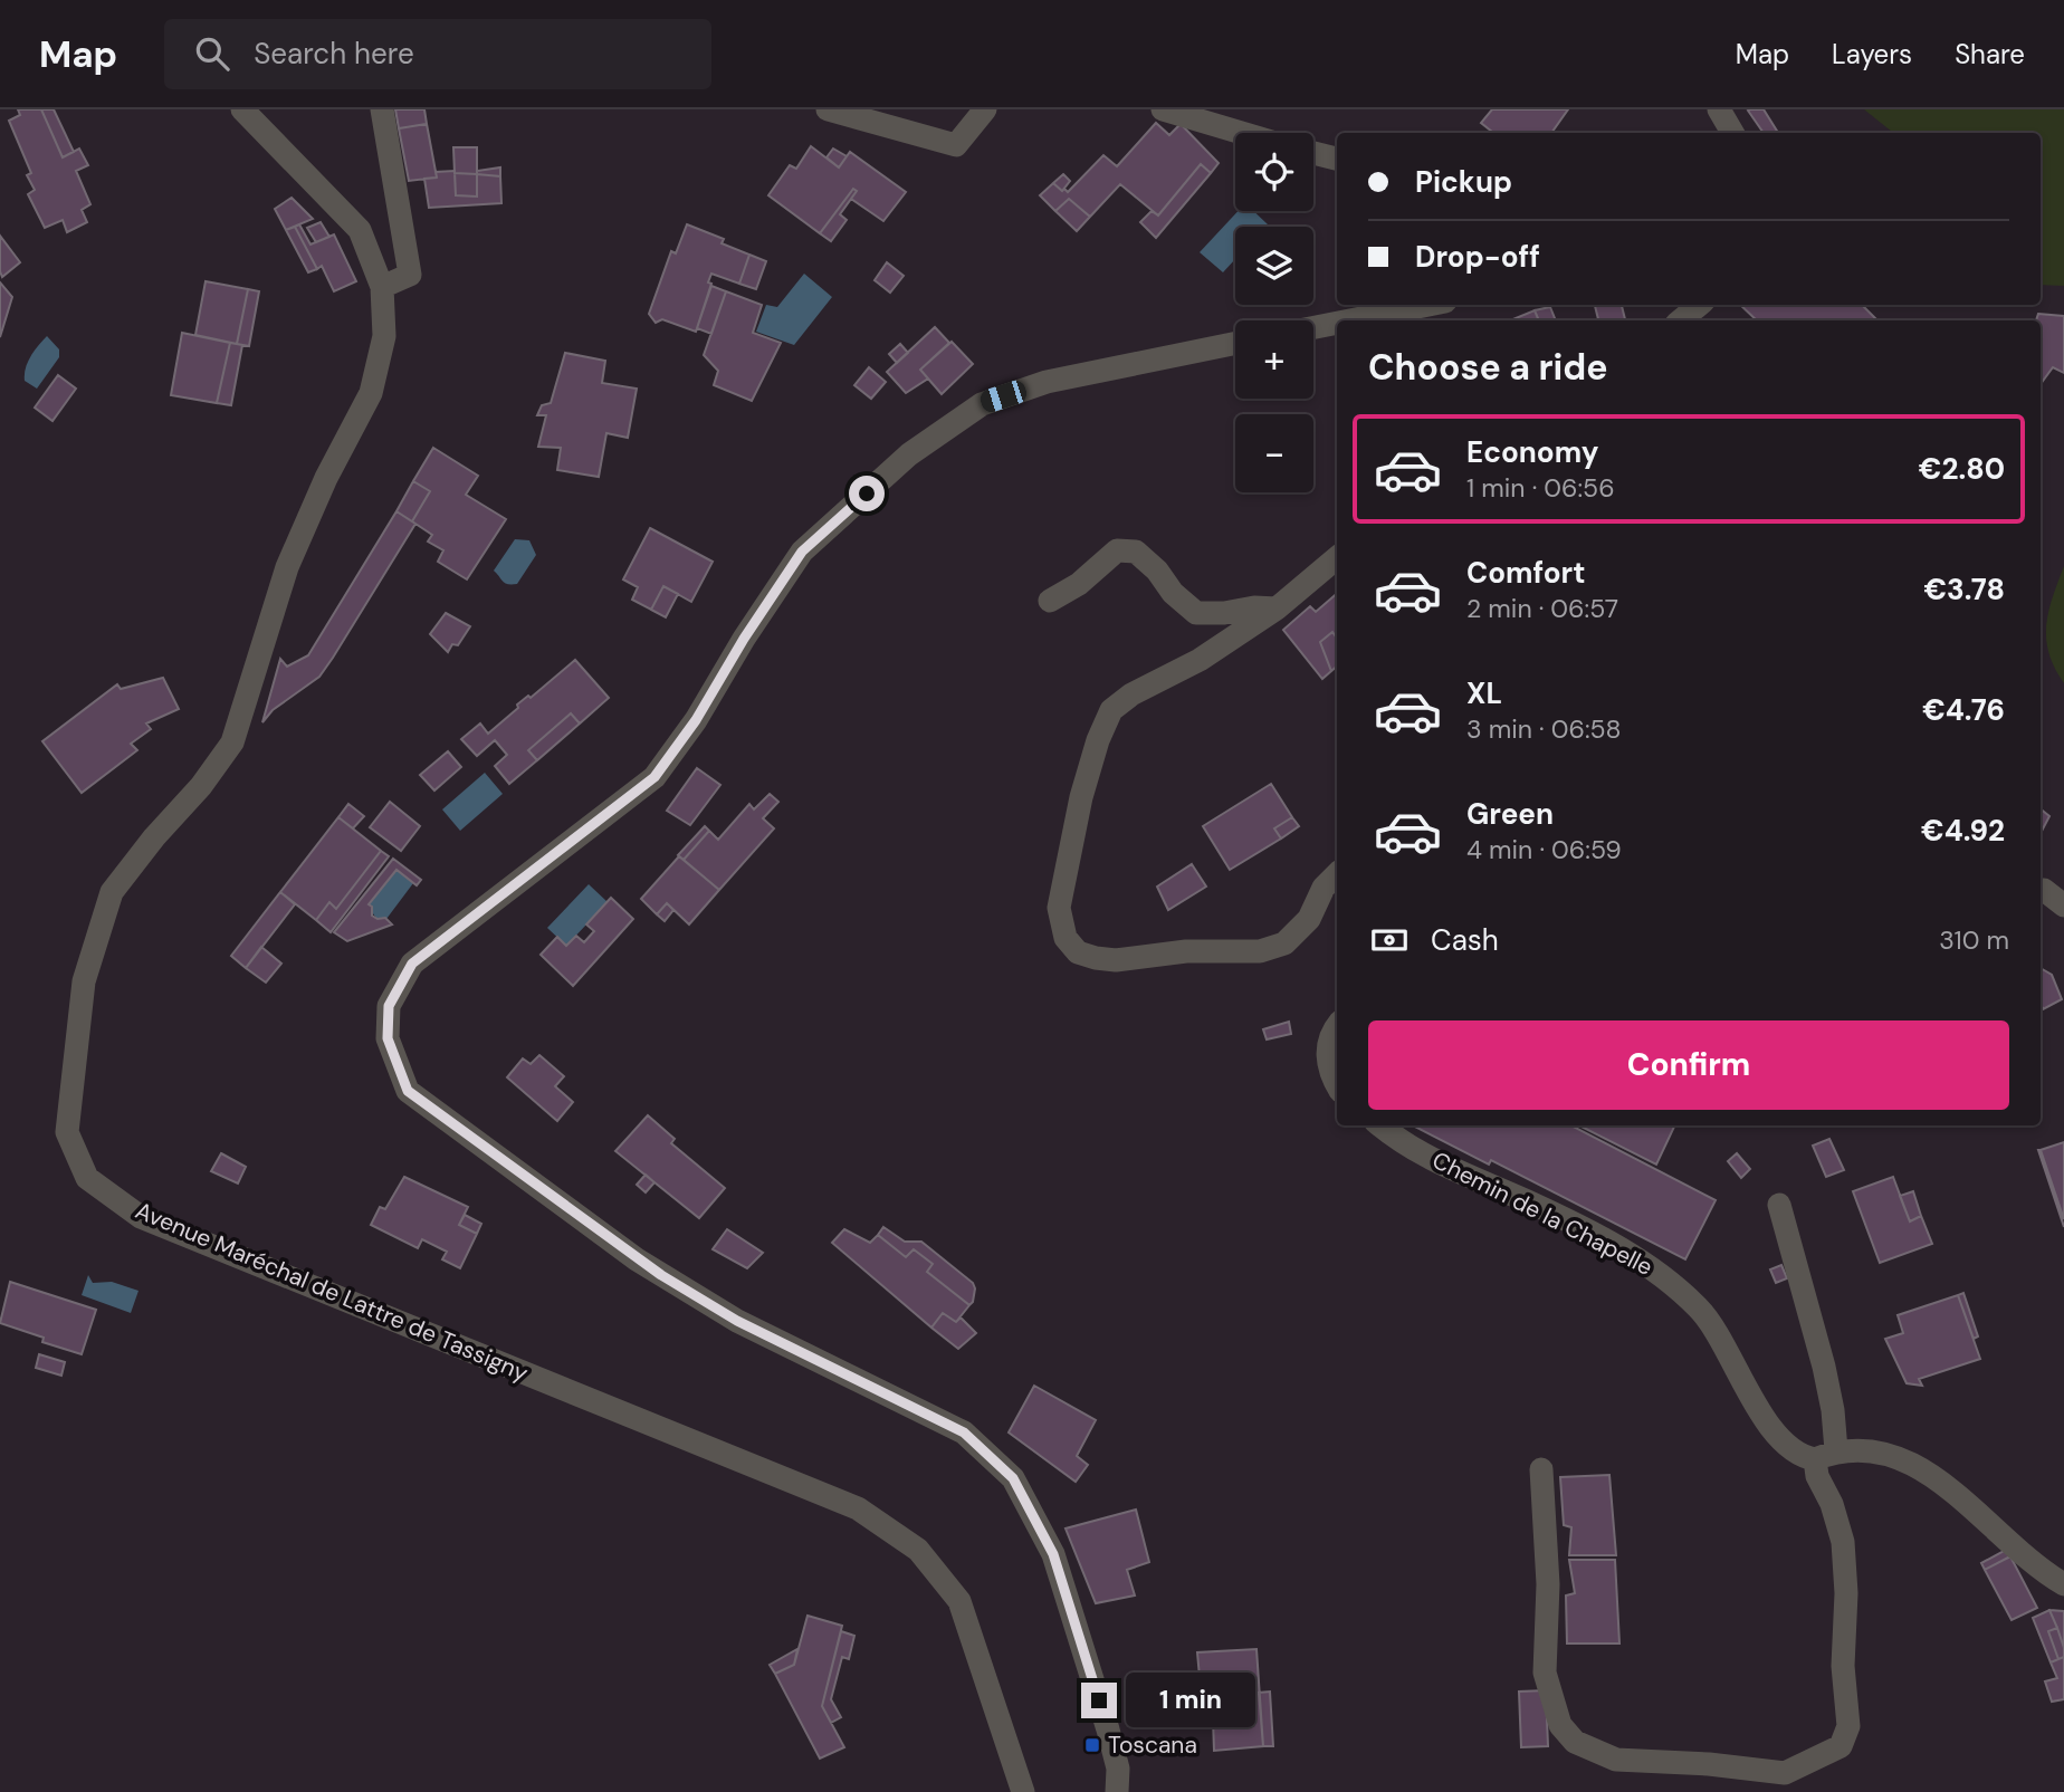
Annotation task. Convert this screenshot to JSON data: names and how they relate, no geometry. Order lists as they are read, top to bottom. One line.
{"streets":{"street":["Chemin de la Chapelle","Avenue Maréchal de Lattre de Tassigny"]},"places":{"transit":["Toscana"]},"page":{"header":"Map","search":"Search here","nav":["Map","Layers","Share"],"map_buttons":["+","−"],"banner":["Pickup","Drop-off"],"heading":"Choose a ride","list":[{"name":"Economy","note":"1 min · 06:56","value":"€2.80"},{"name":"Comfort","note":"2 min · 06:57","value":"€3.78"},{"name":"XL","note":"3 min · 06:58","value":"€4.76"},{"name":"Green","note":"4 min · 06:59","value":"€4.92"}],"pay":["Cash","310 m"],"buttons":"Confirm","bubble":"1 min"}}
